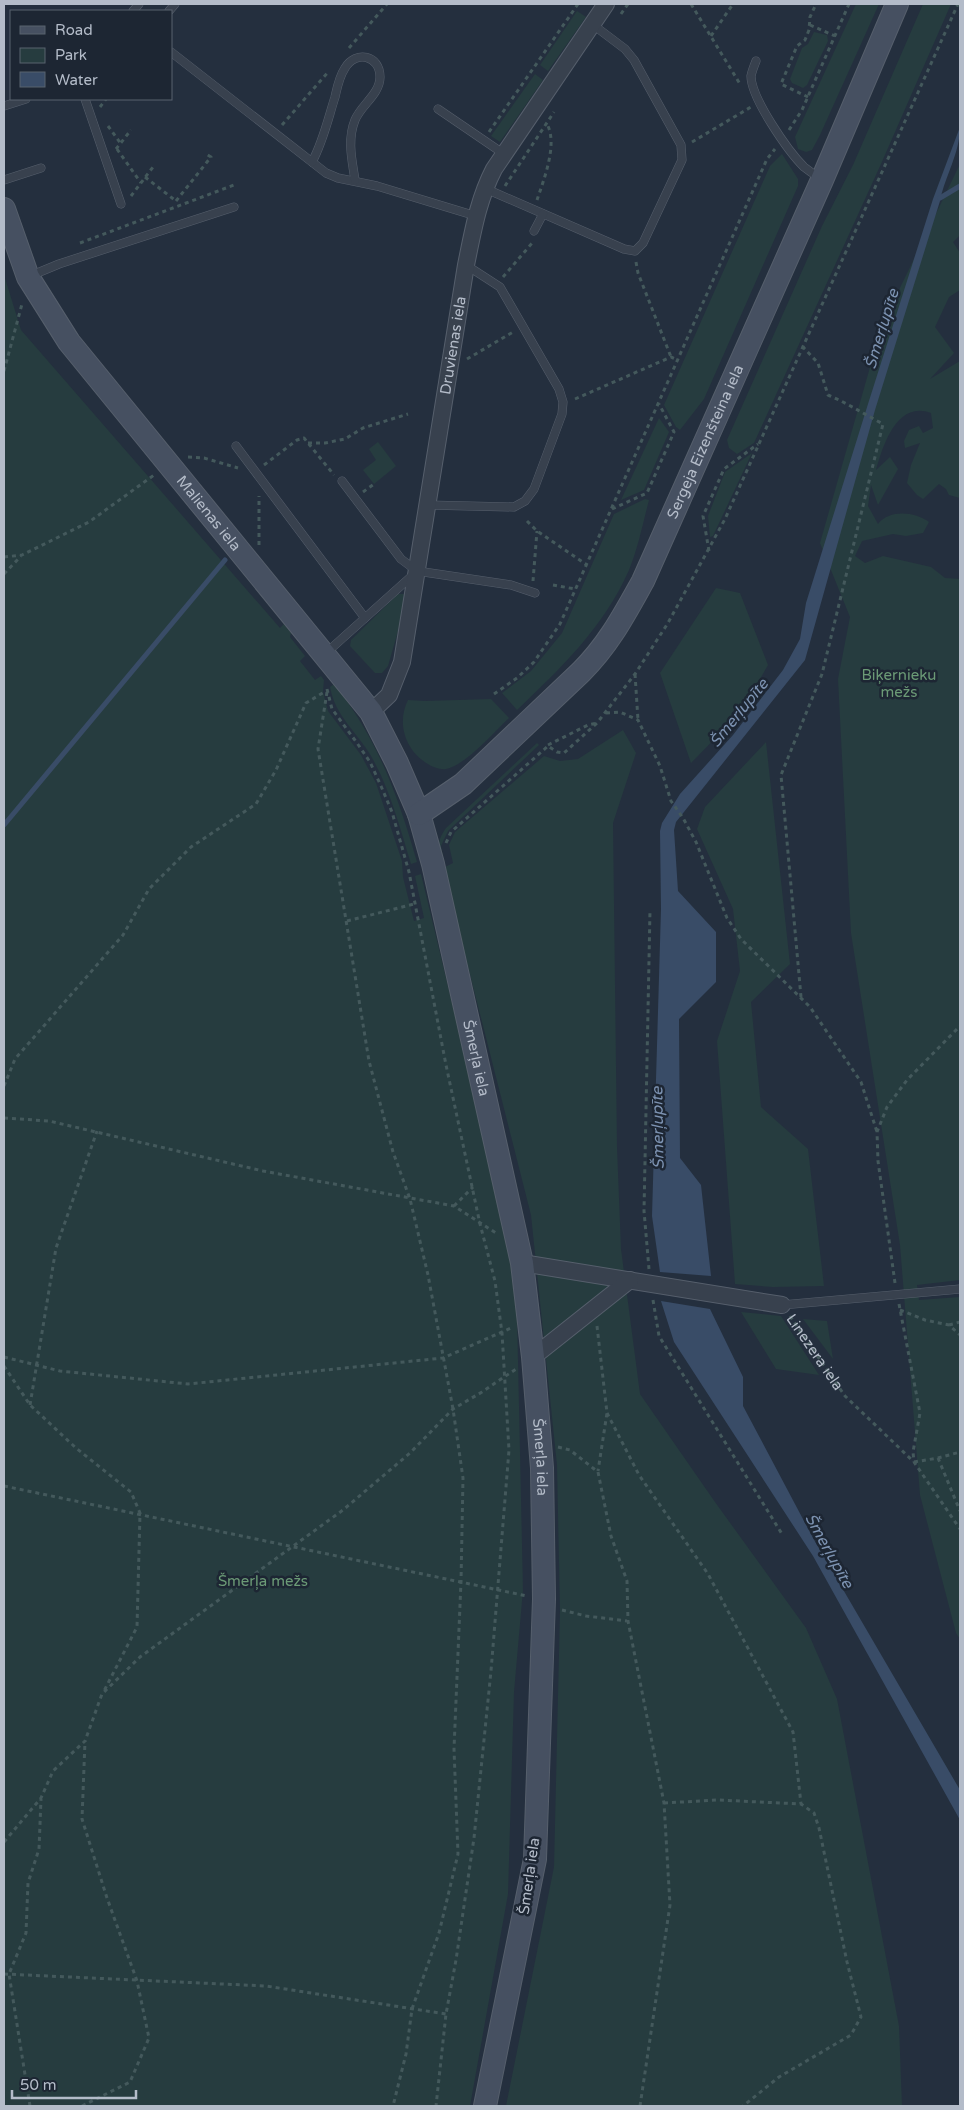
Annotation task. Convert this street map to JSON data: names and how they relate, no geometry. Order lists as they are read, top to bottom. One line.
{"streets":{"street":["Druvienas iela","Sergeja Eizenšteina iela","Malienas iela","Šmerļa iela","Linezera iela"]},"crossings":[["Druvienas iela","Malienas iela"],["Sergeja Eizenšteina iela","Malienas iela"],["Sergeja Eizenšteina iela","Šmerļa iela"],["Malienas iela","Šmerļa iela"],["Šmerļa iela","Linezera iela"]],"water":["Šmerļupīte"],"parks":["Biķernieku mežs","Šmerļa mežs"],"legend":["Road","Park","Water"],"scale_bar":"50 m"}
